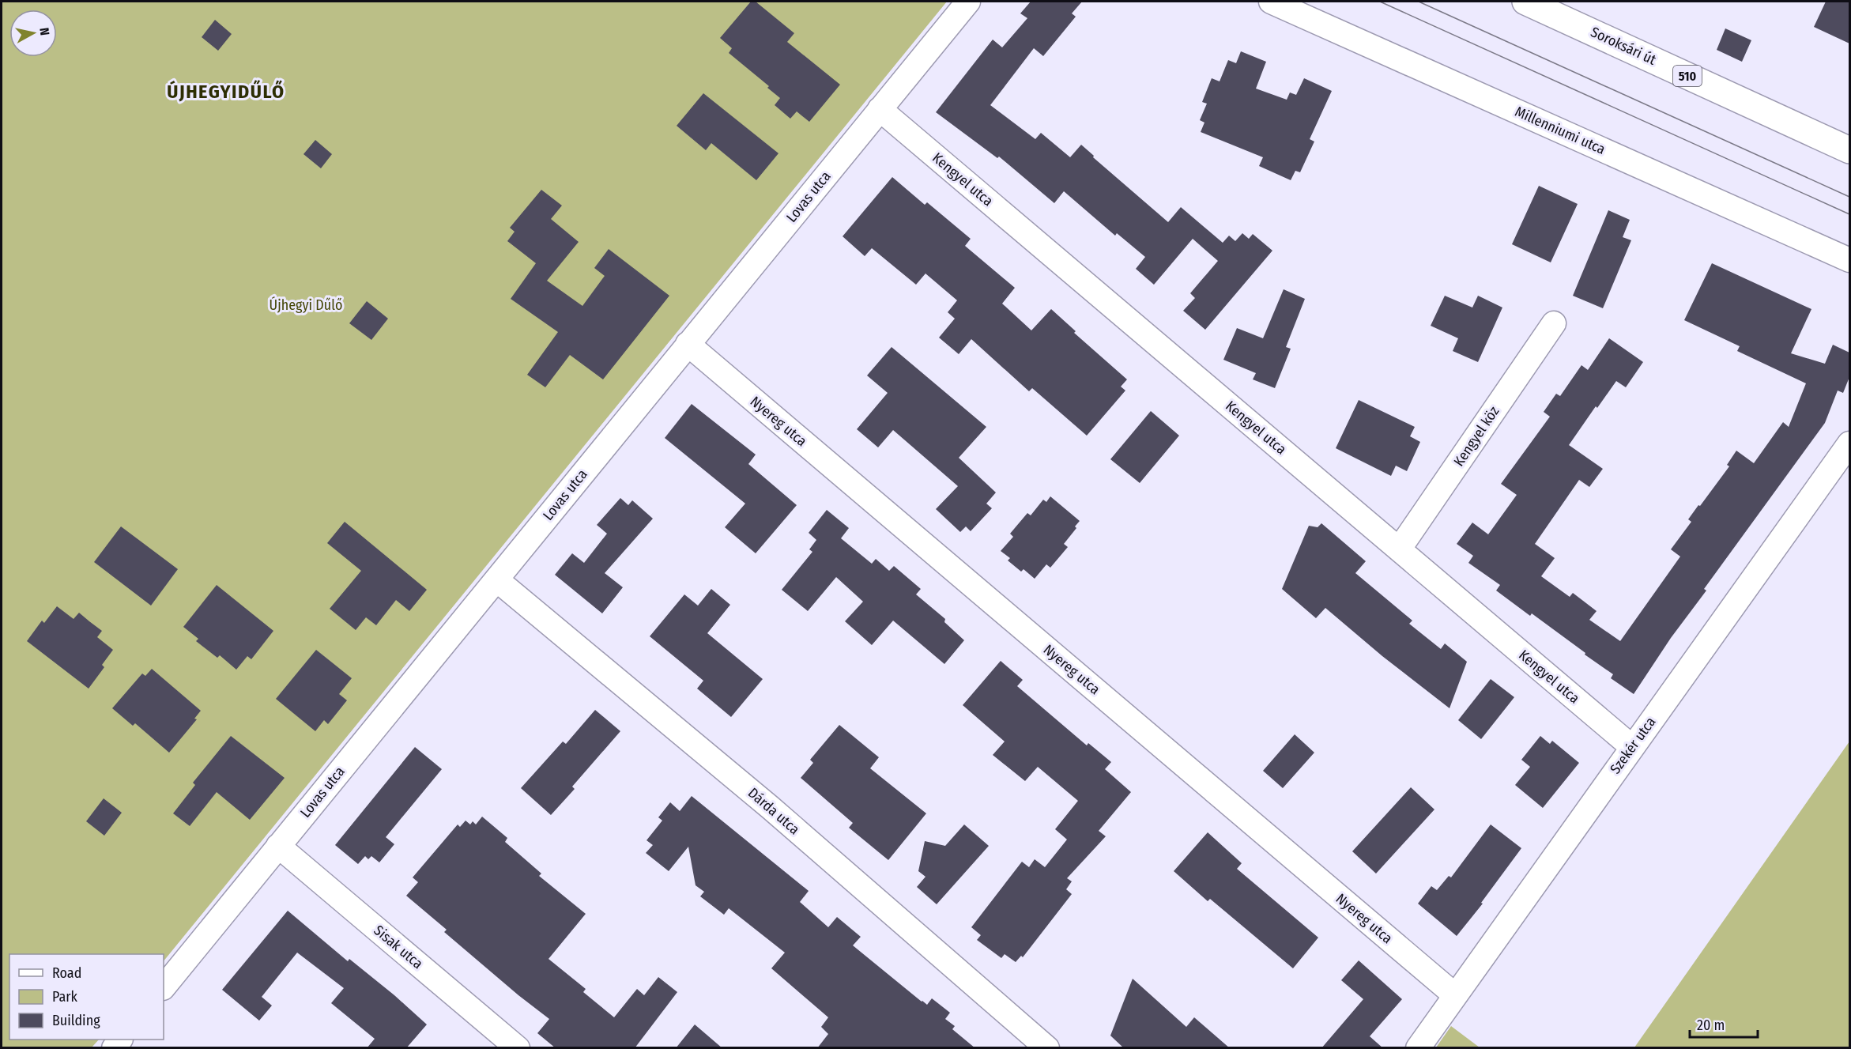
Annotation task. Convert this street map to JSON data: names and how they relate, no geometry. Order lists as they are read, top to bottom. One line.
{"streets":{"main road":["Soroksári út","510"],"street":["Millenniumi utca","Kengyel utca","Lovas utca","Nyereg utca","Kengyel köz","Szekér utca","Dárda utca","Sisak utca"]},"crossings":[["Kengyel utca","Lovas utca"],["Kengyel utca","Kengyel köz"],["Kengyel utca","Szekér utca"],["Lovas utca","Nyereg utca"],["Lovas utca","Dárda utca"],["Lovas utca","Sisak utca"],["Nyereg utca","Szekér utca"]],"districts":["ÚJHEGYIDŰLŐ"],"parks":["Újhegyi Dűlő"],"legend":["Road","Park","Building"],"scale_bar":"20 m","north":"right"}
